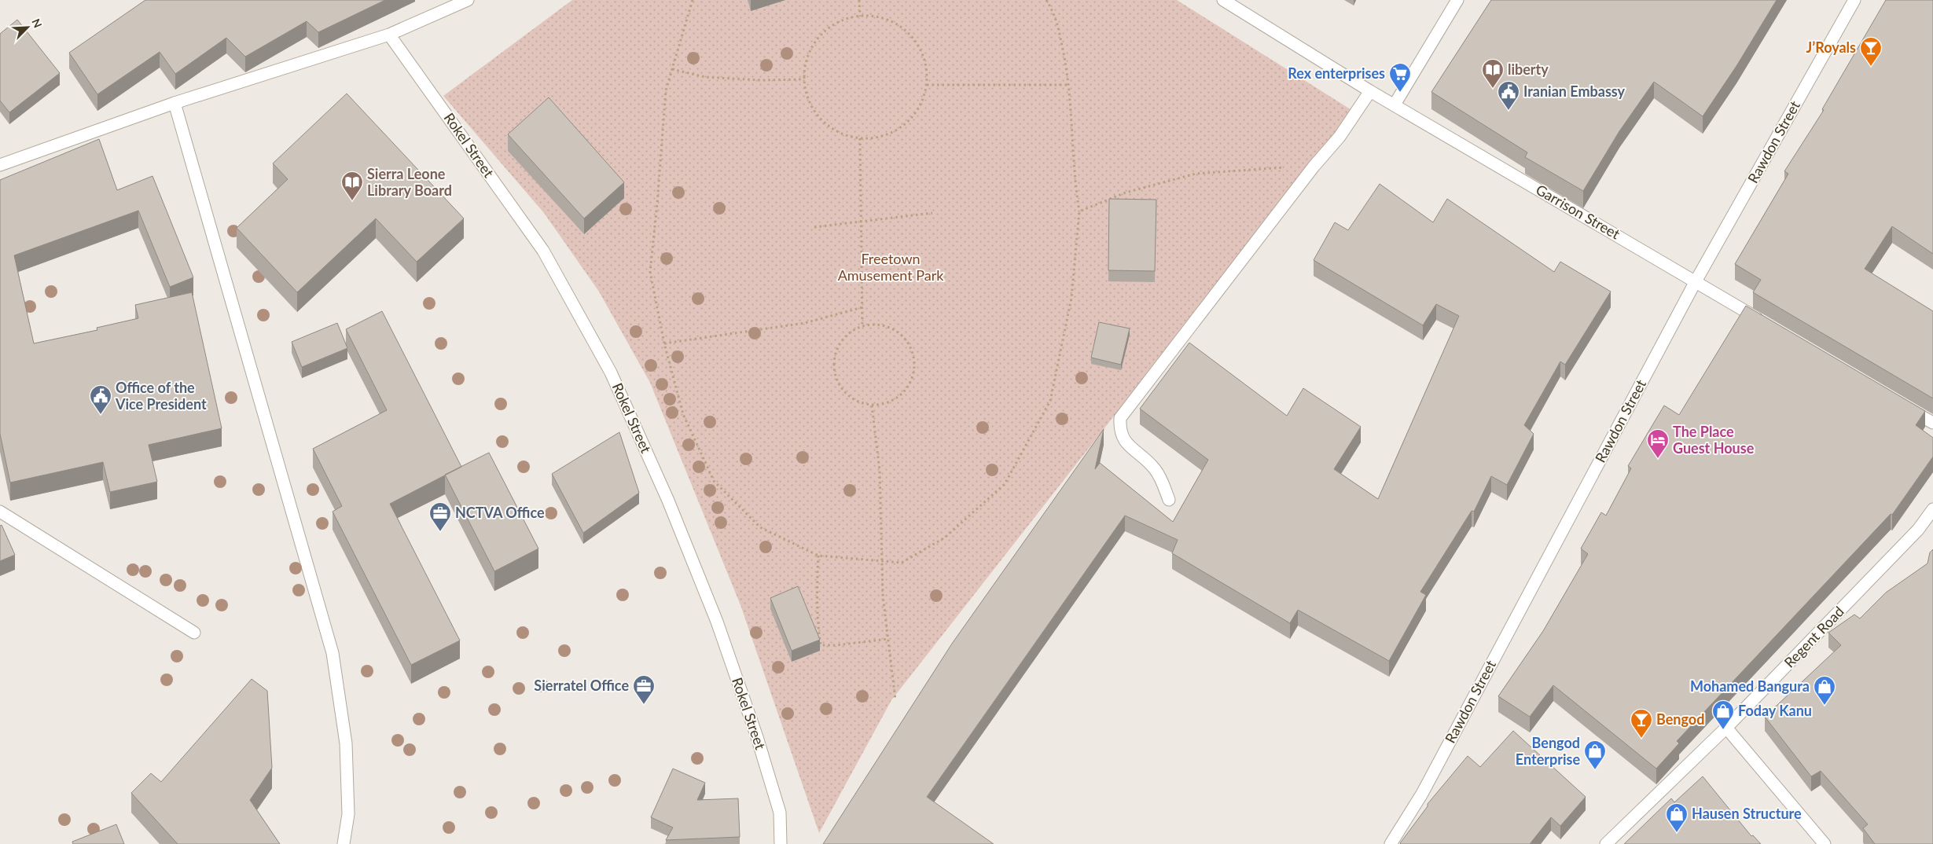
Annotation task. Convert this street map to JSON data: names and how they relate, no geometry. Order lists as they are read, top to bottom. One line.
{"streets":{"street":["Rawdon Street","Rokel Street","Garrison Street","Regent Road"]},"crossings":[["Rawdon Street","Garrison Street"]],"parks":["Freetown Amusement Park"],"places":{"bar":["J’Royals","Bengod"],"library":["liberty","Sierra Leone Library Board"],"supermarket":["Rex enterprises"],"public building":["Iranian Embassy","Office of the Vice President"],"hotel":["The Place Guest House"],"office":["NCTVA Office","Sierratel Office"],"shop":["Mohamed Bangura","Foday Kanu","Bengod Enterprise","Hausen Structure"]},"north":"top right"}
